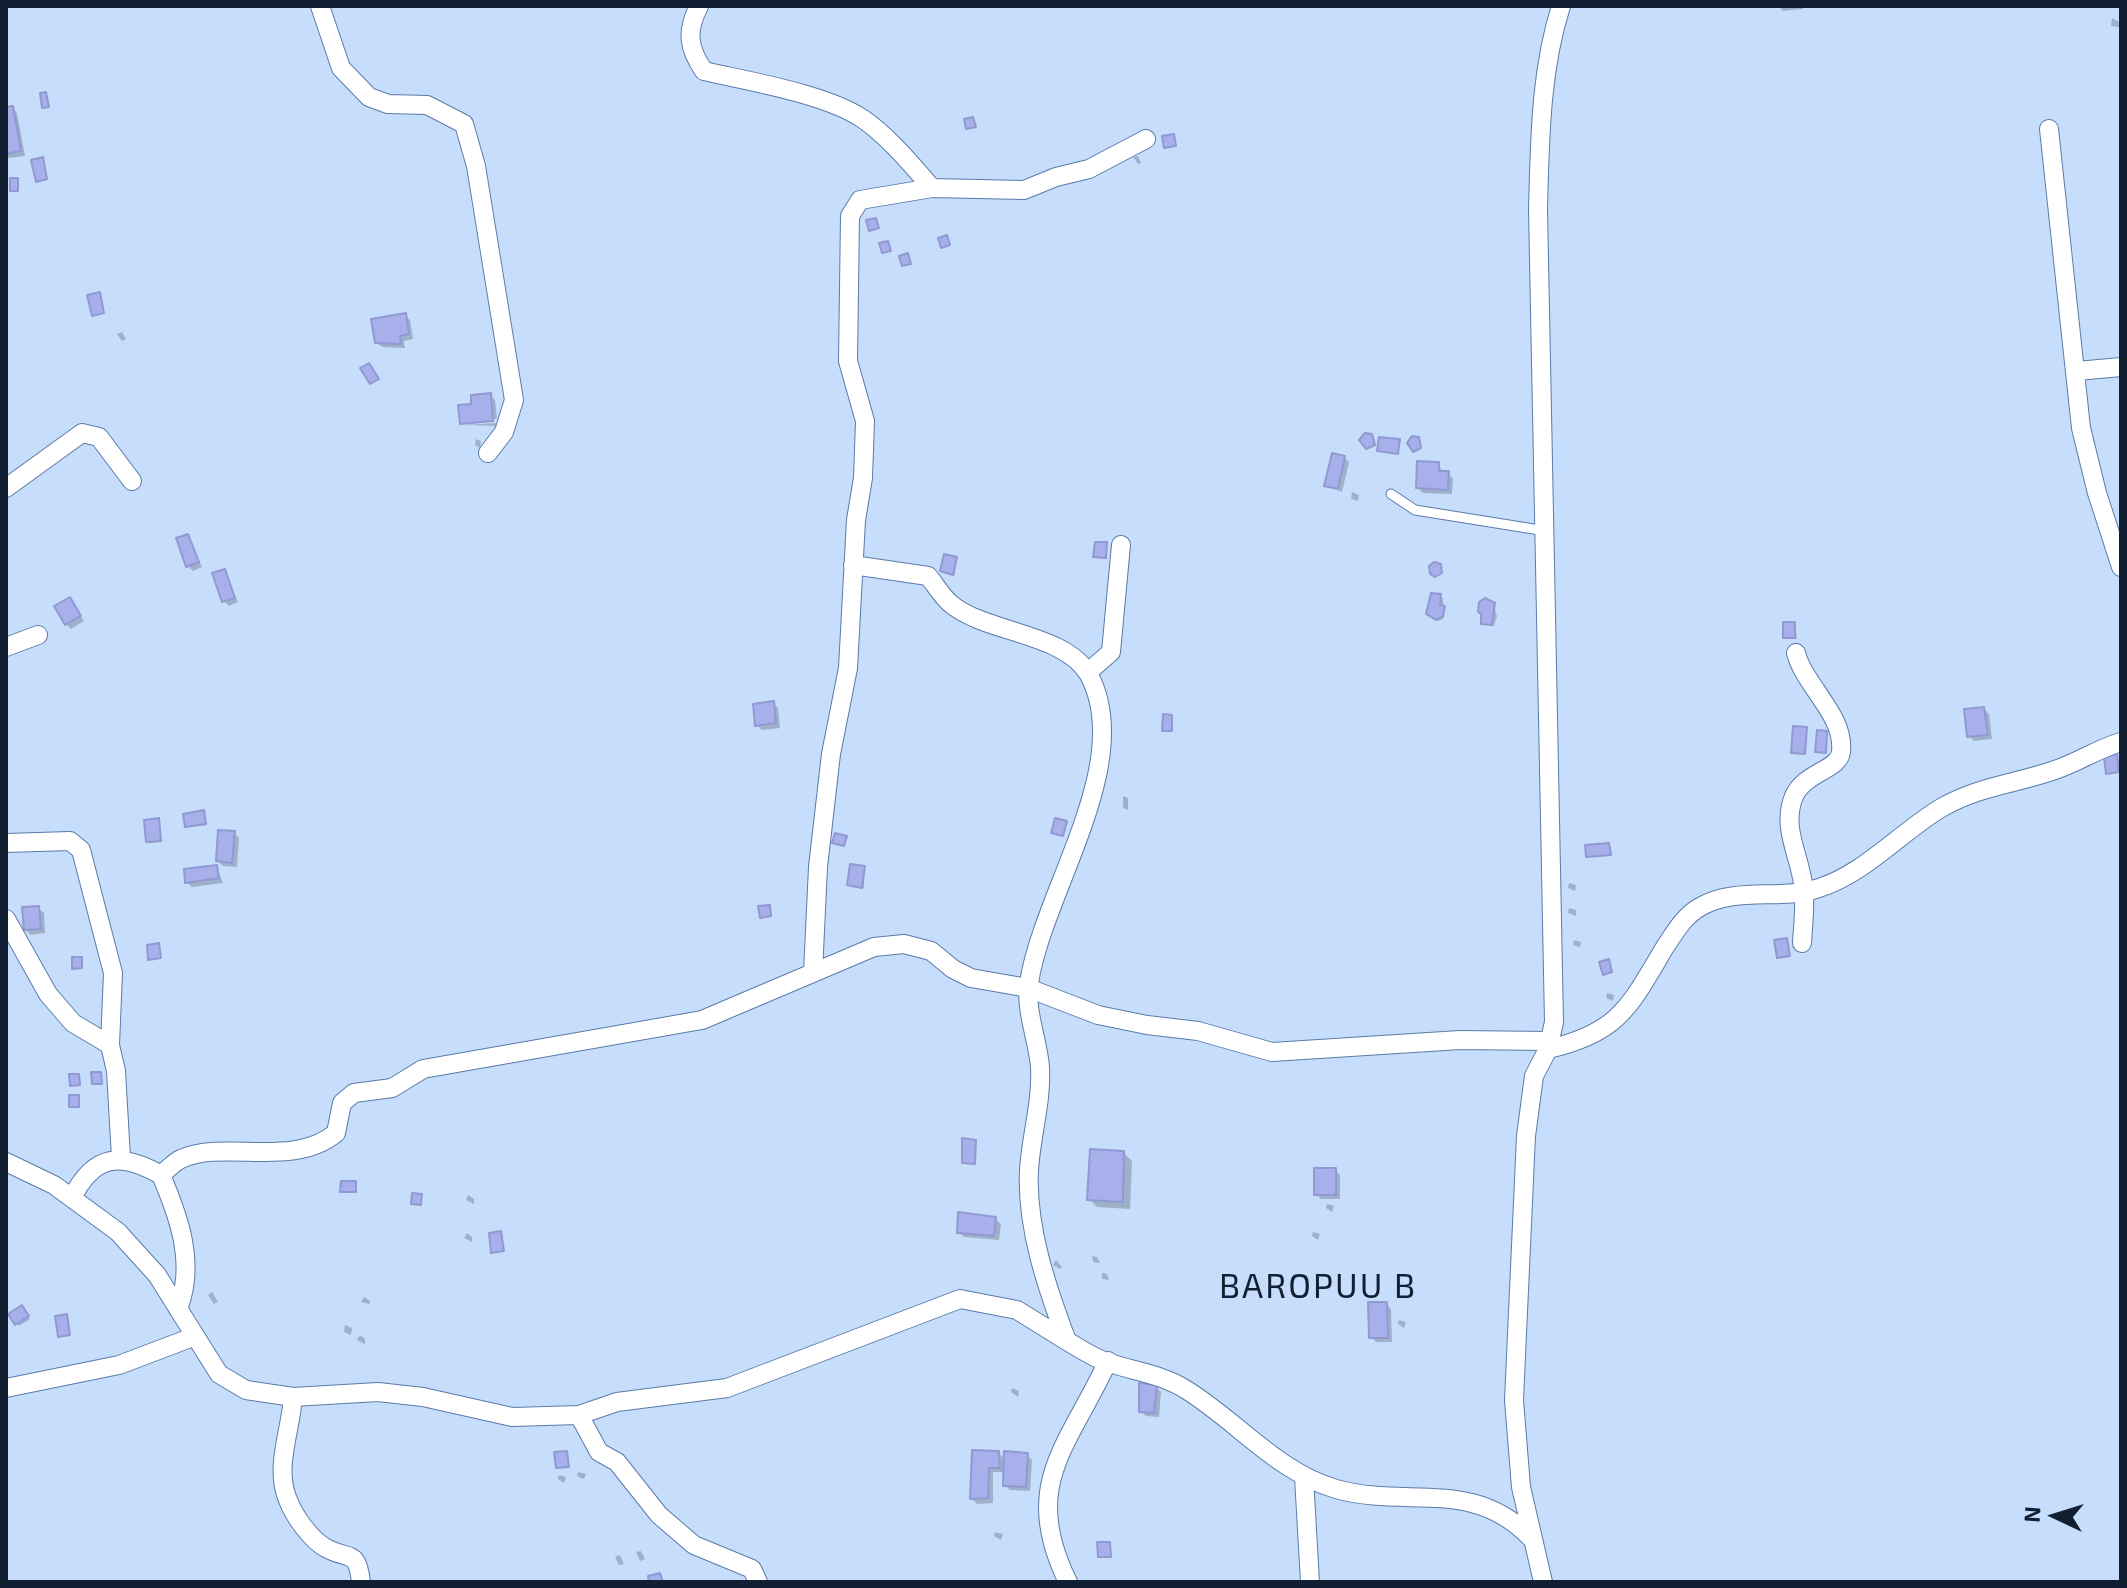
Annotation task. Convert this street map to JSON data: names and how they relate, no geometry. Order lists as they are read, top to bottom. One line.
{"districts":["BAROPUU B"],"north":"left"}
